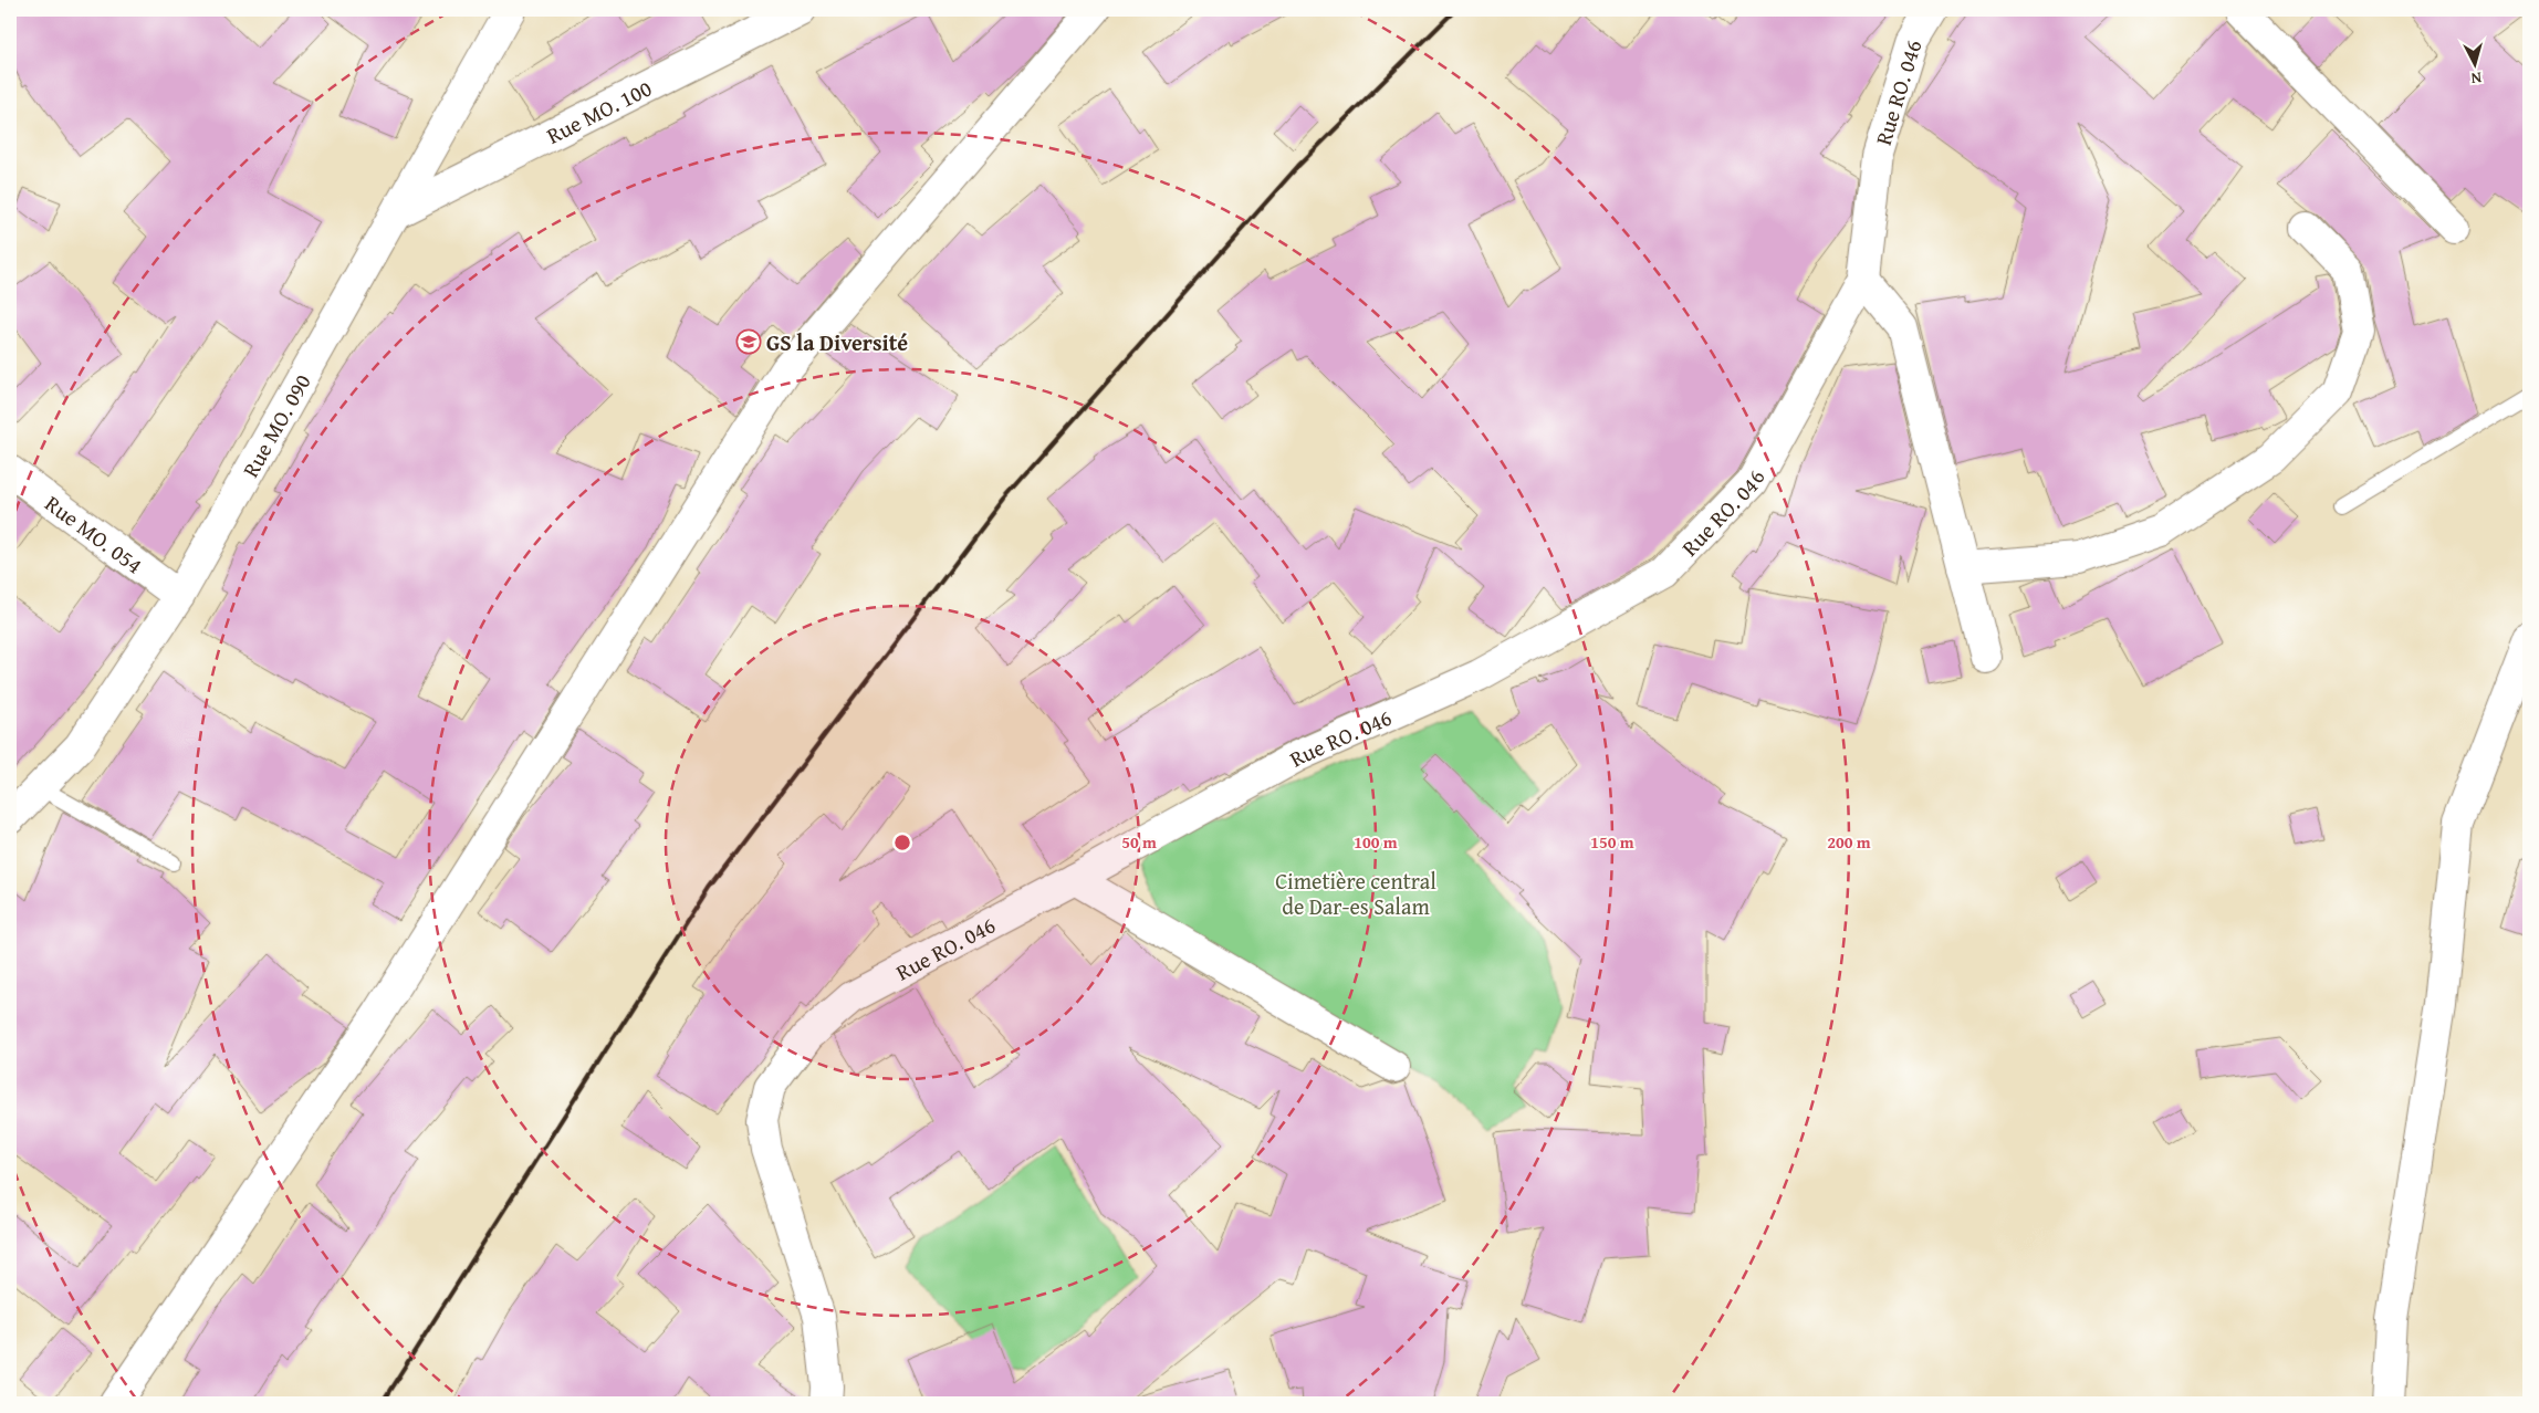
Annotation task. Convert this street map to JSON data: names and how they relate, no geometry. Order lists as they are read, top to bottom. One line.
{"streets":{"street":["Rue RO. 046","Rue MO. 100","Rue MO. 090","Rue MO. 054"]},"crossings":[["Rue MO. 100","Rue MO. 090"],["Rue MO. 090","Rue MO. 054"]],"parks":["Cimetière central de Dar-es Salam"],"places":{"school or university":["GS la Diversité"]},"north":"bottom","rings":["50 m","100 m","150 m","200 m"]}
